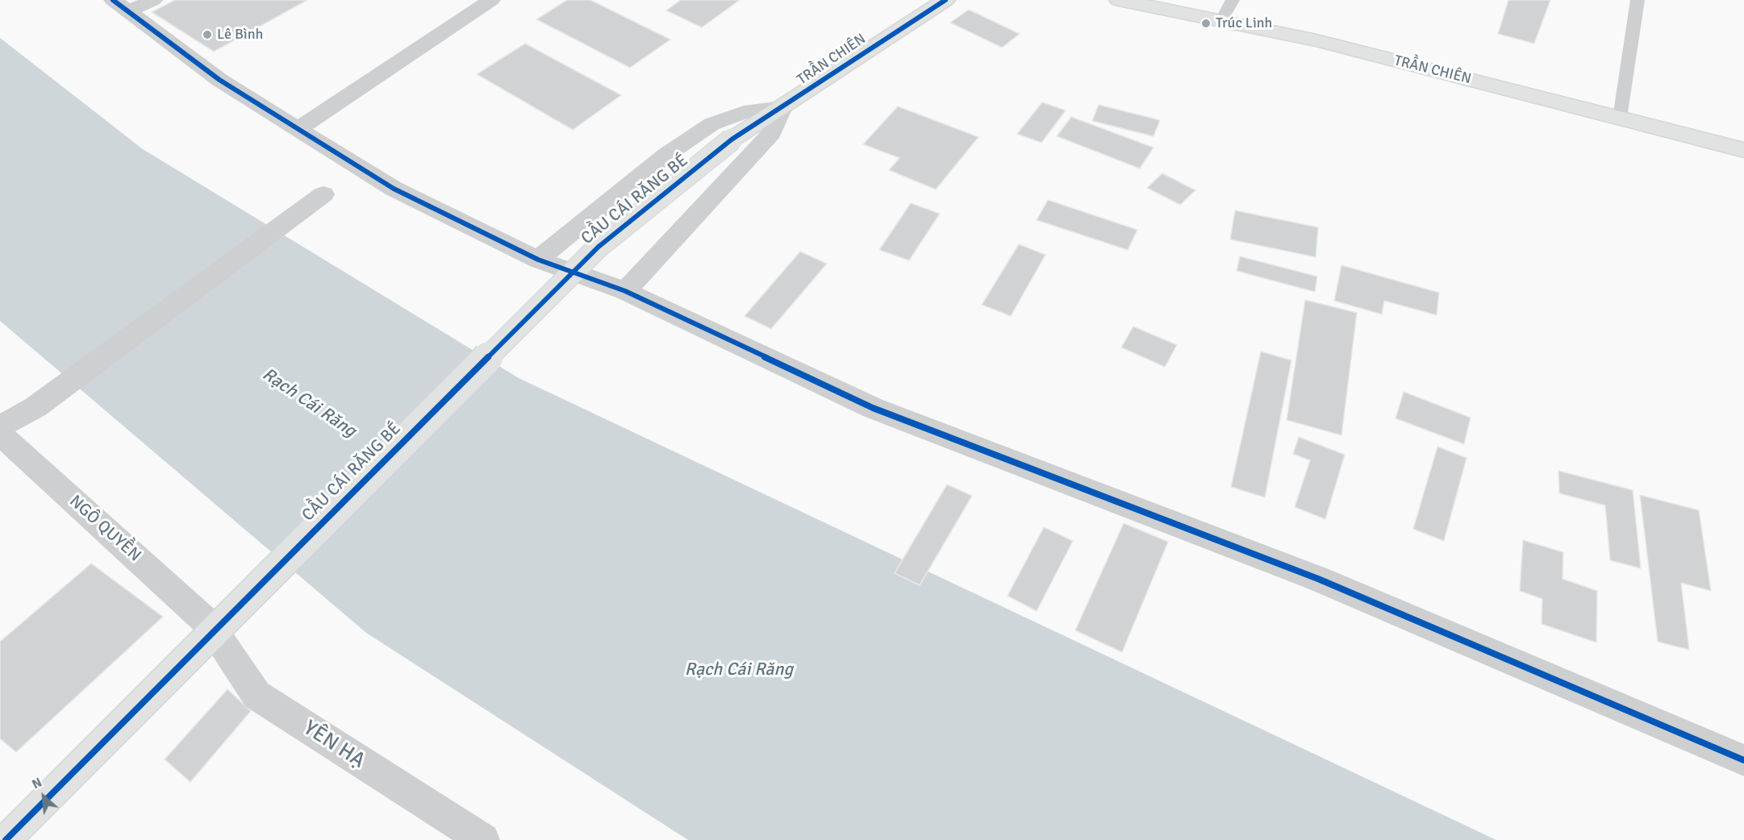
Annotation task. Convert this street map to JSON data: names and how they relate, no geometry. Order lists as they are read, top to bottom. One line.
{"streets":{"street":["TRẦN CHIÊN","CẦU CÁI RĂNG BÉ","NGÔ QUYỀN","YÊN HẠ"]},"crossings":[["TRẦN CHIÊN","CẦU CÁI RĂNG BÉ"],["NGÔ QUYỀN","YÊN HẠ"]],"water":["Rạch Cái Răng"],"places":["Trúc Linh","Lê Bình"],"north":"top left"}
